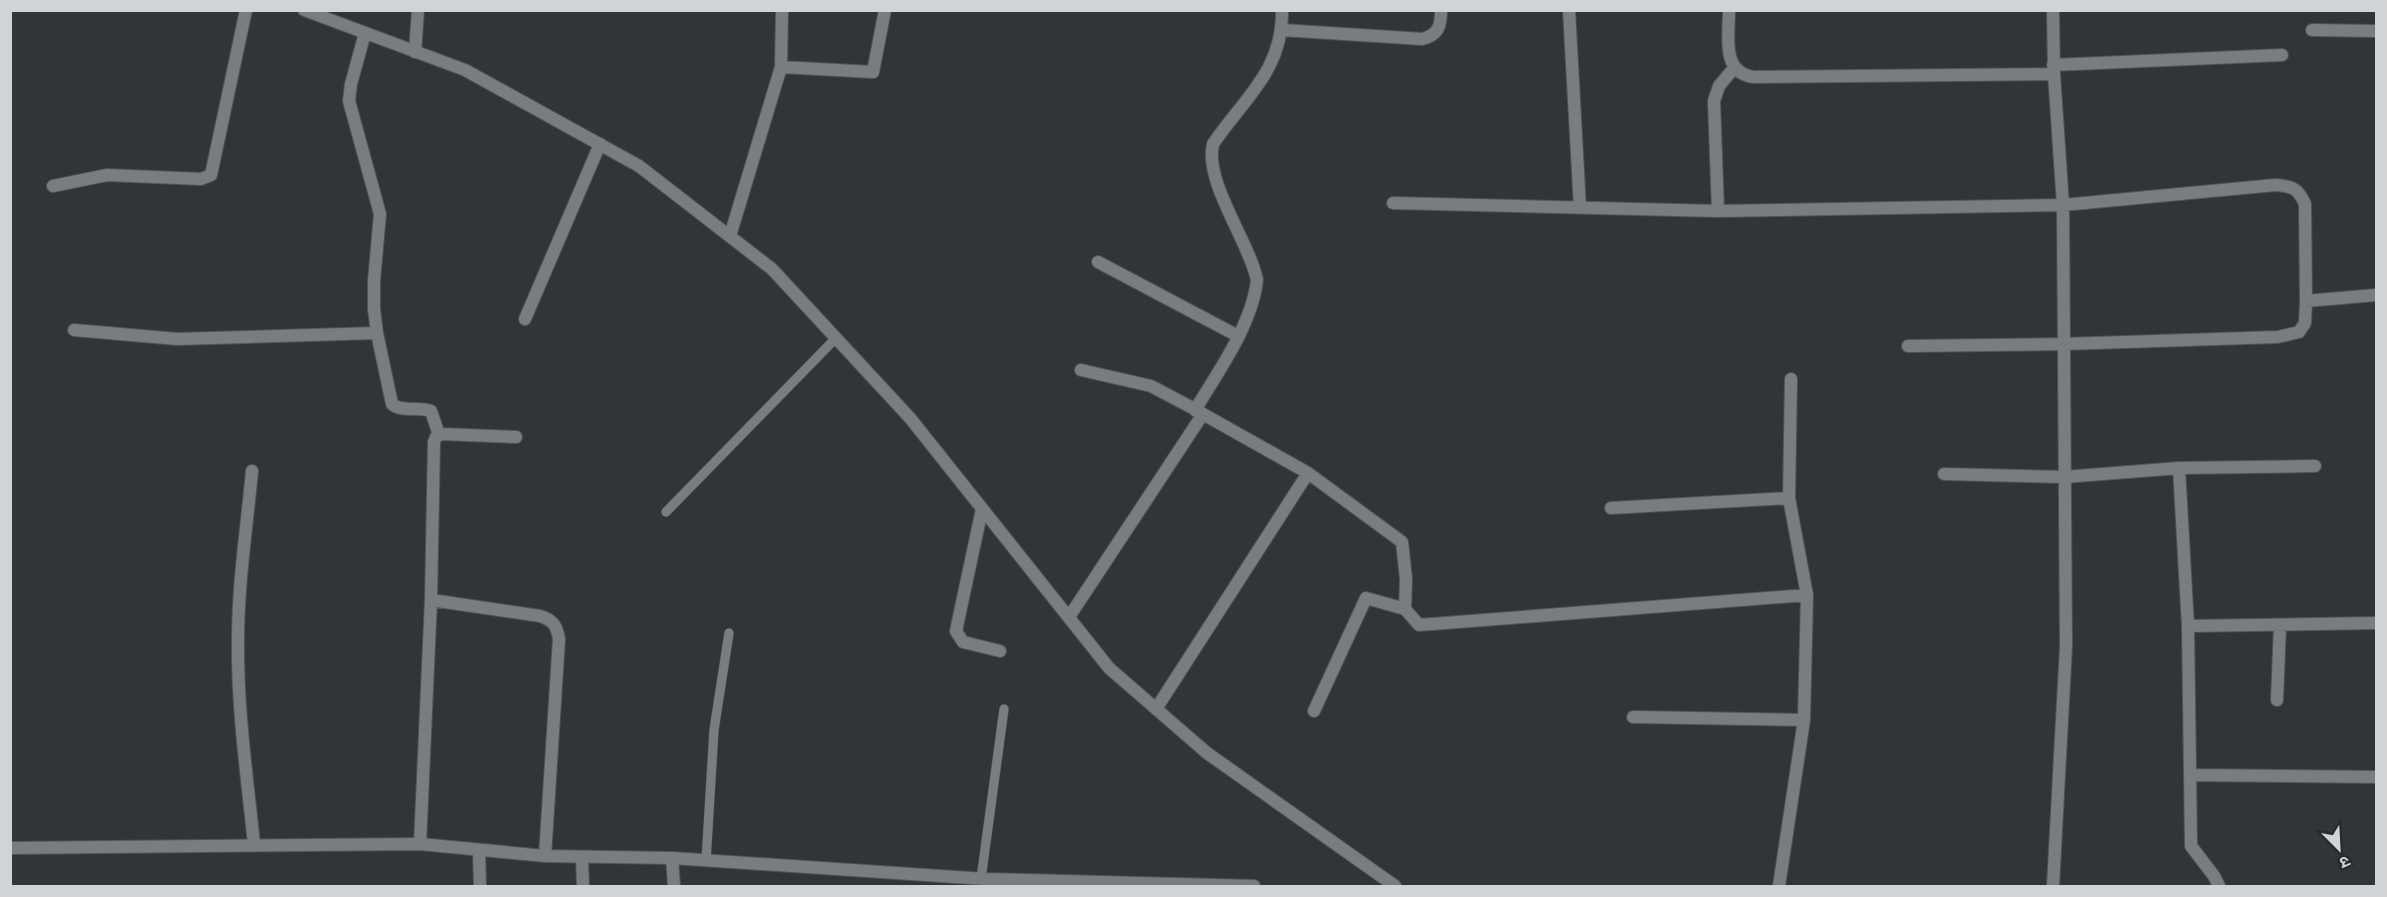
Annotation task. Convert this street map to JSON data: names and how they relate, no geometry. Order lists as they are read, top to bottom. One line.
{"north":"bottom right"}
